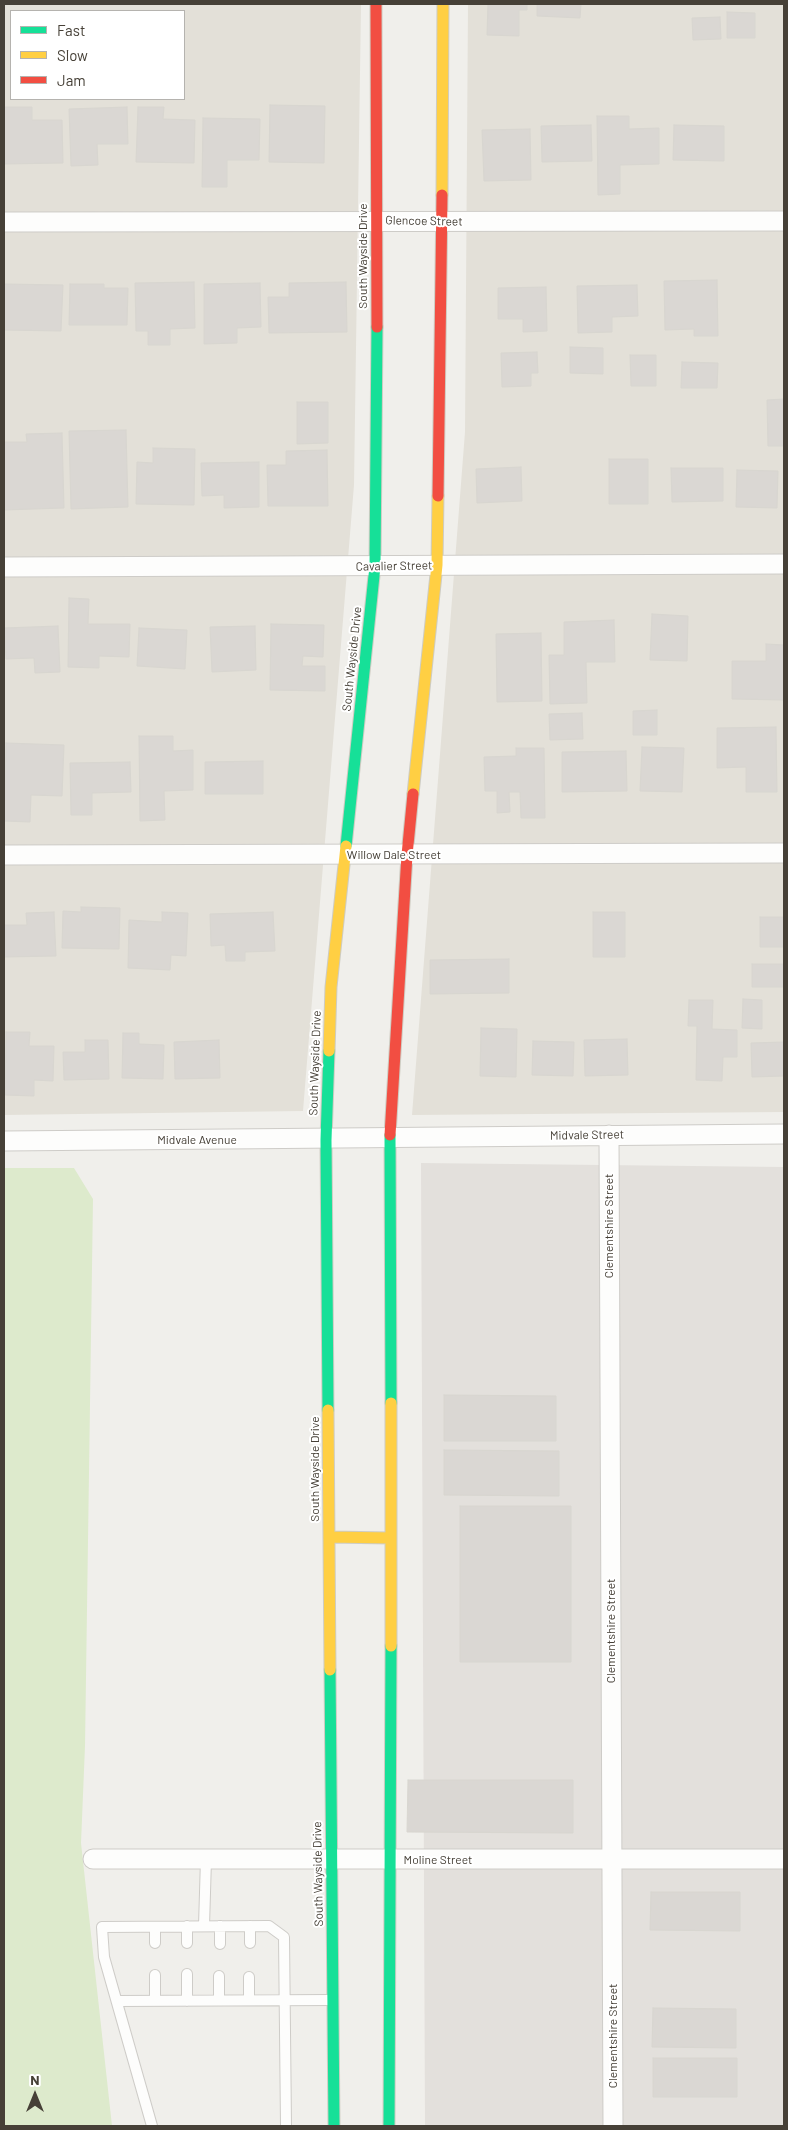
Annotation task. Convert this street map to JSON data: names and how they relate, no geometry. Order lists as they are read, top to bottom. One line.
{"streets":{"main road":["South Wayside Drive"],"street":["Glencoe Street","Cavalier Street","Willow Dale Street","Midvale Street","Midvale Avenue","Clementshire Street","Moline Street"]},"crossings":[["Glencoe Street","South Wayside Drive"],["South Wayside Drive","Cavalier Street"],["South Wayside Drive","Willow Dale Street"],["South Wayside Drive","Midvale Avenue"],["South Wayside Drive","Moline Street"],["Midvale Street","Midvale Avenue"],["Midvale Street","Clementshire Street"],["Clementshire Street","Moline Street"]],"legend":["Fast","Slow","Jam"],"north":"top"}
